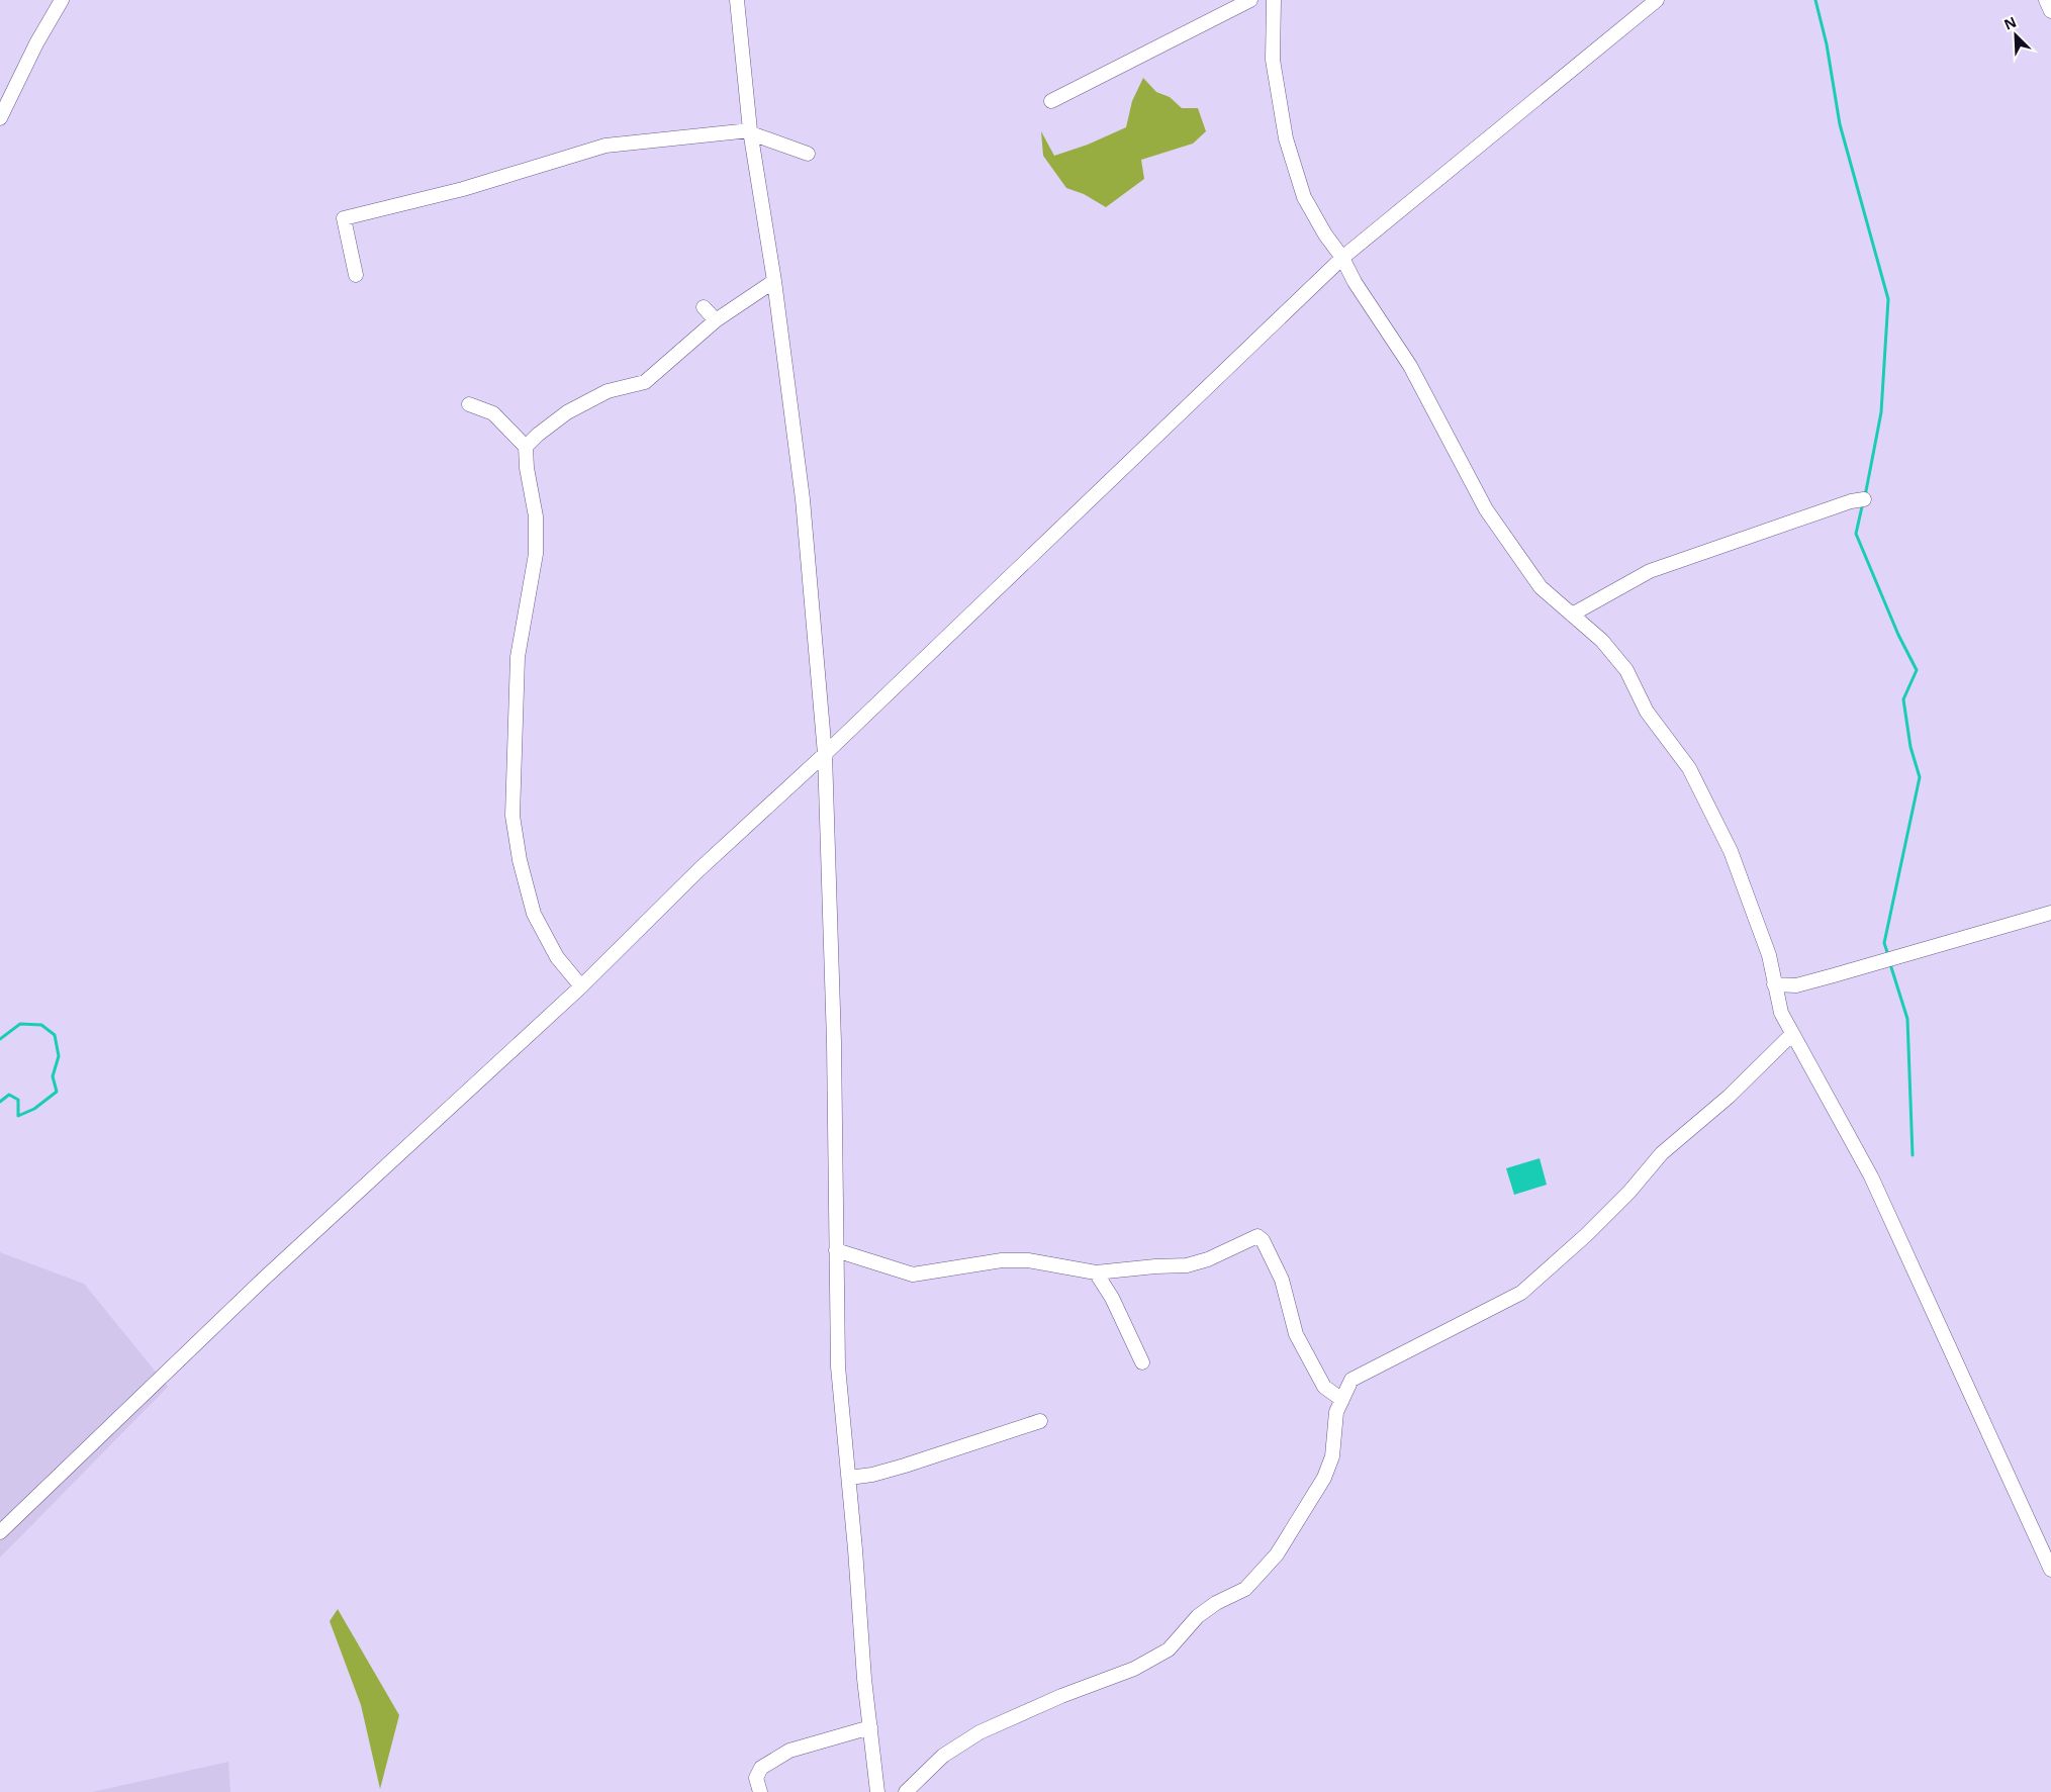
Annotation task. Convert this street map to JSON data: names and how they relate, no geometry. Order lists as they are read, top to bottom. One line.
{"north":"top left"}
